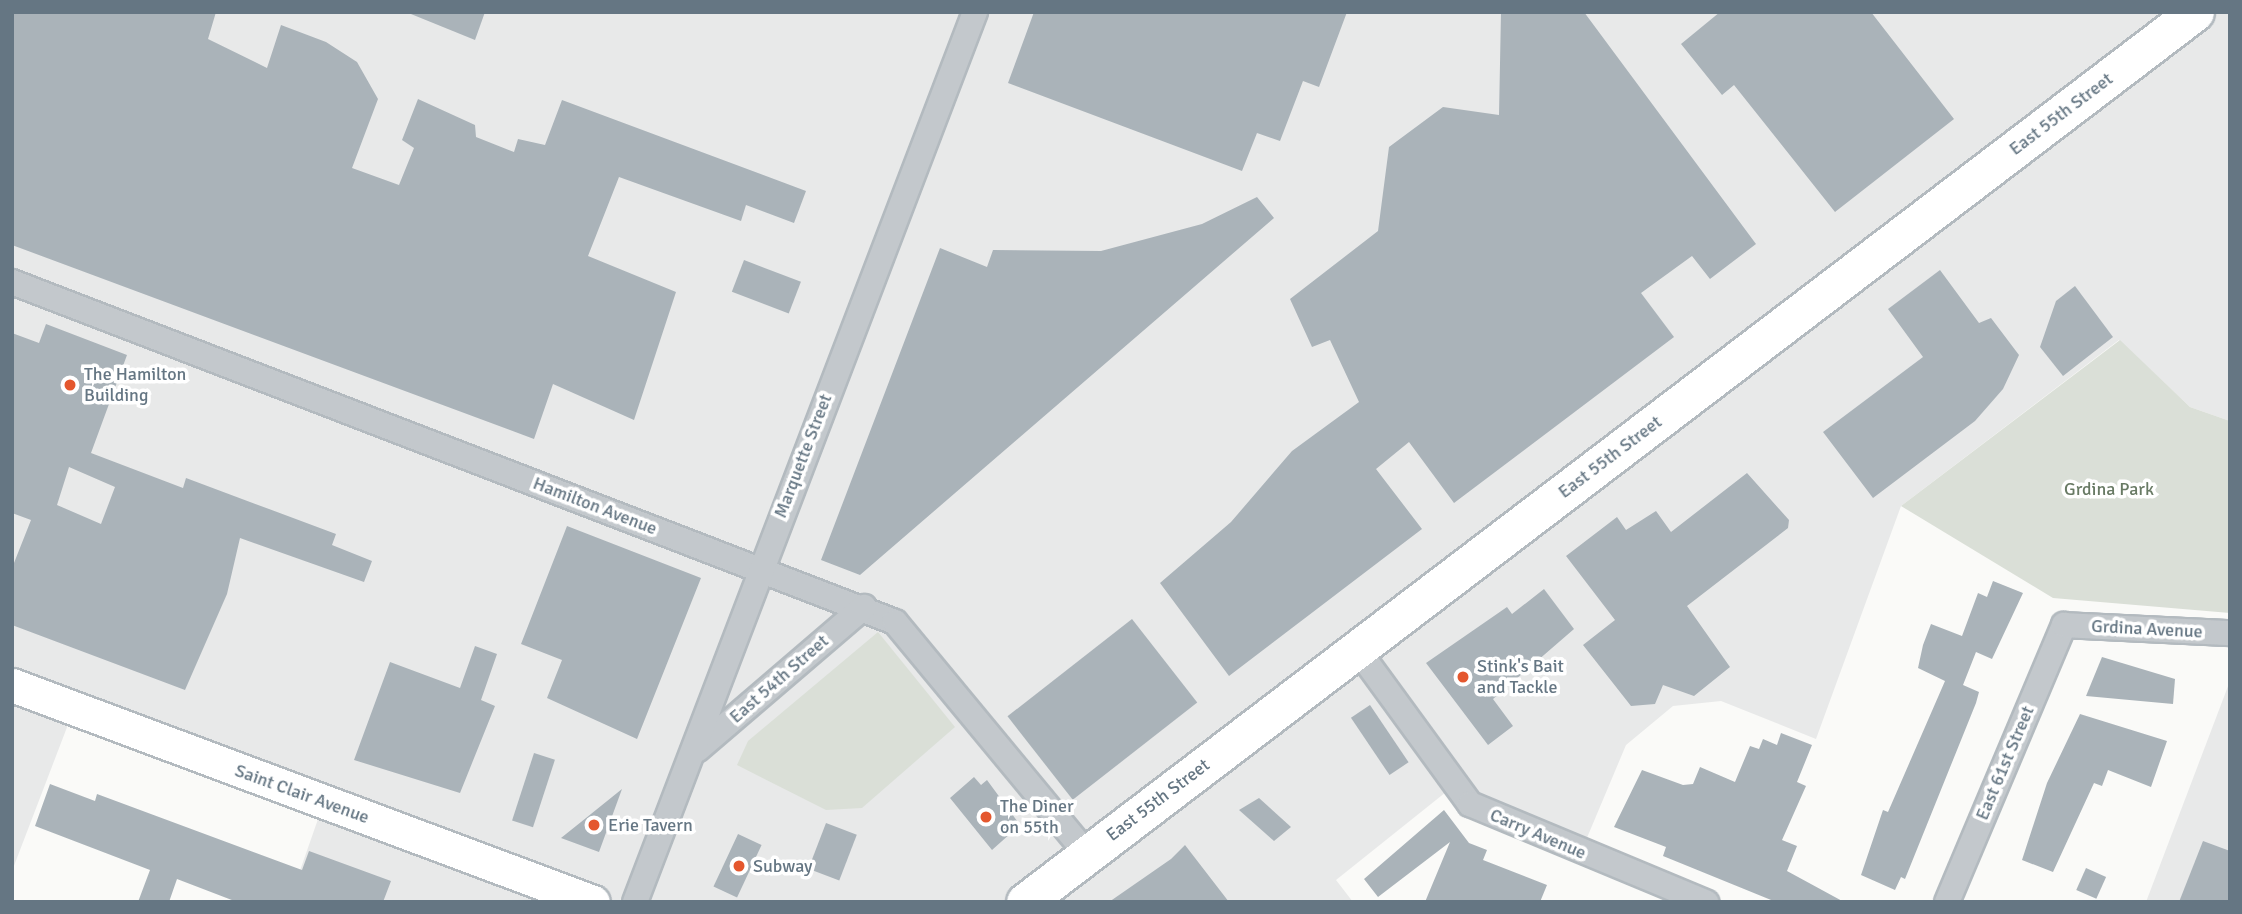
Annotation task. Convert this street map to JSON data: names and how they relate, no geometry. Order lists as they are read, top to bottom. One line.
{"streets":{"main road":["East 55th Street","Saint Clair Avenue"],"street":["Marquette Street","Hamilton Avenue","Grdina Avenue","East 54th Street","East 61st Street","Carry Avenue"]},"crossings":[["East 55th Street","Hamilton Avenue"],["East 55th Street","Carry Avenue"],["Marquette Street","Hamilton Avenue"],["Marquette Street","East 54th Street"],["Hamilton Avenue","East 54th Street"],["Grdina Avenue","East 61st Street"]],"parks":["Grdina Park"],"places":["The Hamilton Building","Stink's Bait and Tackle","The Diner on 55th","Erie Tavern","Subway"]}
